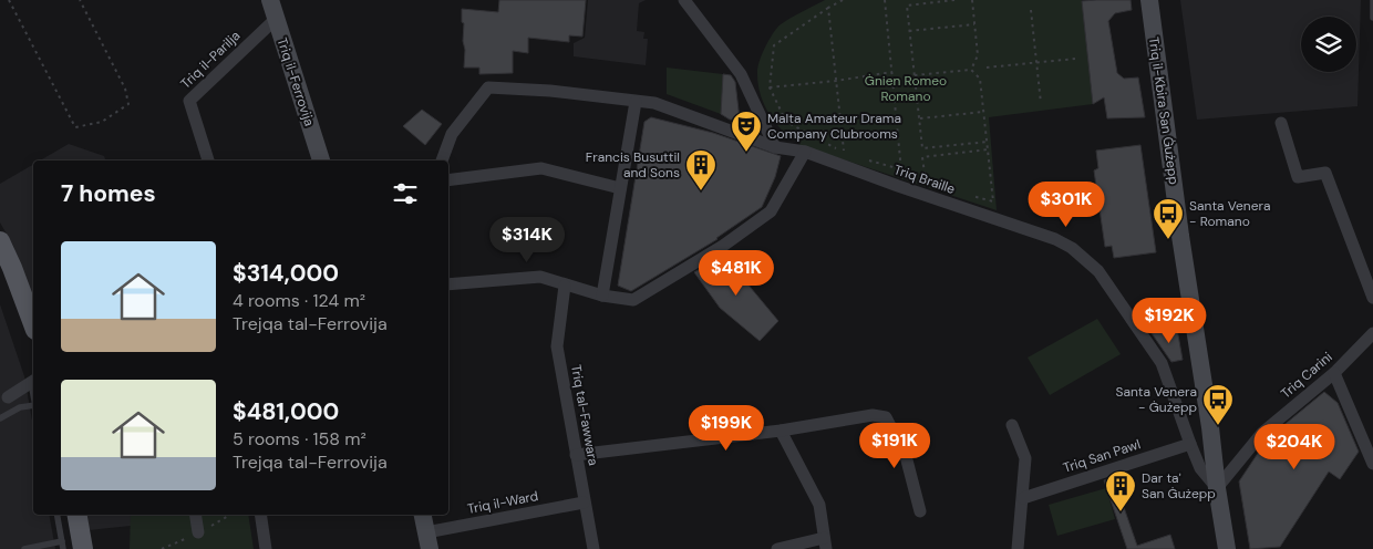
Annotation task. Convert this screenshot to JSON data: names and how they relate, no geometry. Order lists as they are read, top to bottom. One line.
{"streets":{"main road":["Triq il-Ferrovija","Triq il-Kbira San Ġużepp"],"street":["Triq il-Parilja","Triq Braille","Triq Carini","Triq tal-Fawwara","Triq San Pawl","Triq il-Ward"]},"crossings":[["Triq il-Parilja","Triq il-Ferrovija"],["Triq il-Kbira San Ġużepp","Triq Braille"],["Triq il-Kbira San Ġużepp","Triq Carini"],["Triq Braille","Triq Carini"],["Triq Braille","Triq San Pawl"],["Triq tal-Fawwara","Triq il-Ward"]],"parks":["Ġnien Romeo Romano"],"places":{"theatre":["Malta Amateur Drama Company Clubrooms"],"building":["Francis Busuttil and Sons","Dar ta' San Ġużepp"],"bus stop":["Santa Venera - Romano","Santa Venera - Ġużepp"]},"page":{"heading":"7 homes","price":["$301K","$314K","$481K","$192K","$199K","$191K","$204K"],"list":[{"name":"$314,000","note":"4 rooms · 124 m² · Trejqa tal-Ferrovija"},{"name":"$481,000","note":"5 rooms · 158 m² · Trejqa tal-Ferrovija"}]}}
